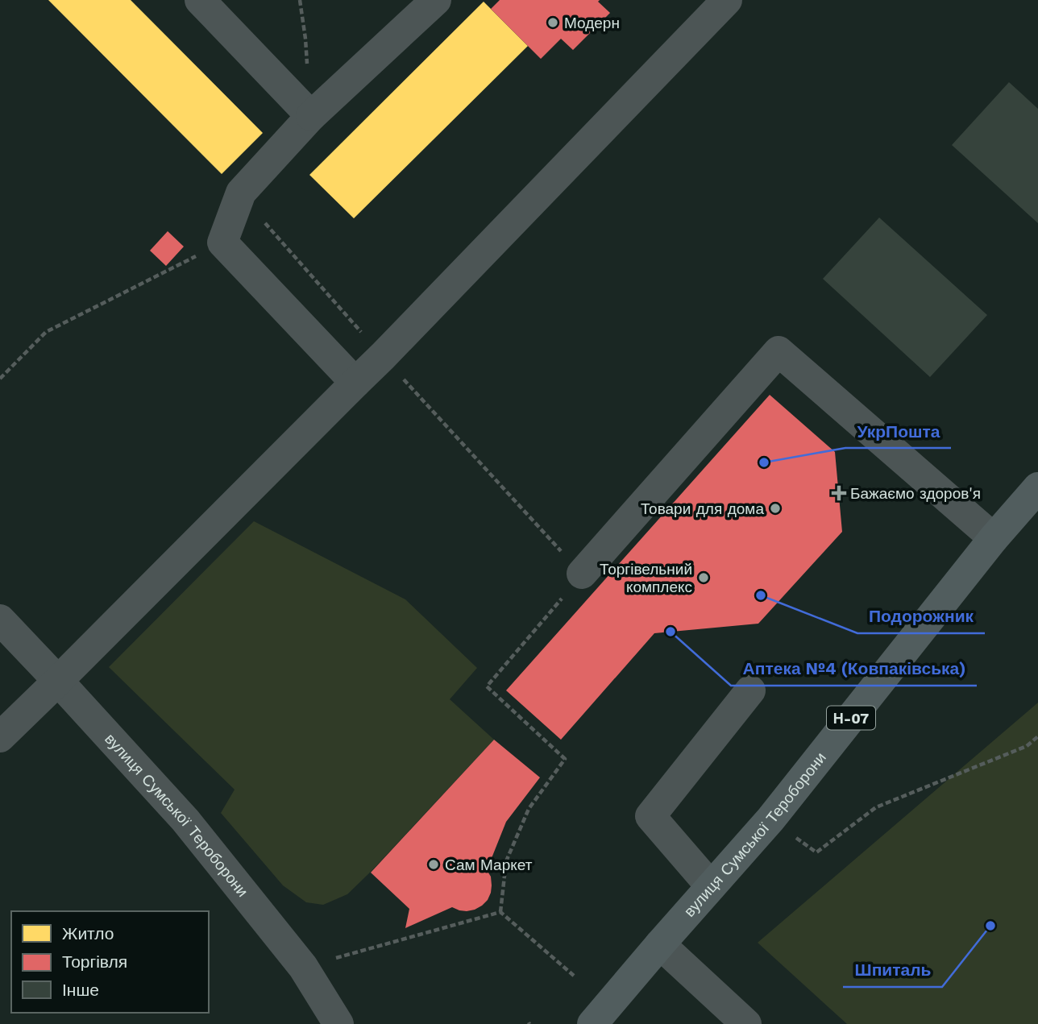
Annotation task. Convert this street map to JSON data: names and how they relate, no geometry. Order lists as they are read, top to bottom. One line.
{"streets":{"main road":["Н-07","вулиця Сумської Тероборони"]},"places":{"other":["Модерн","УкрПошта","Товари для дома","Торгівельний комплекс","Подорожник","Аптека №4 (Ковпаківська)","Сам Маркет","Шпиталь"],"health":["Бажаємо здоров'я"]},"legend":["Житло","Торгівля","Інше"]}
